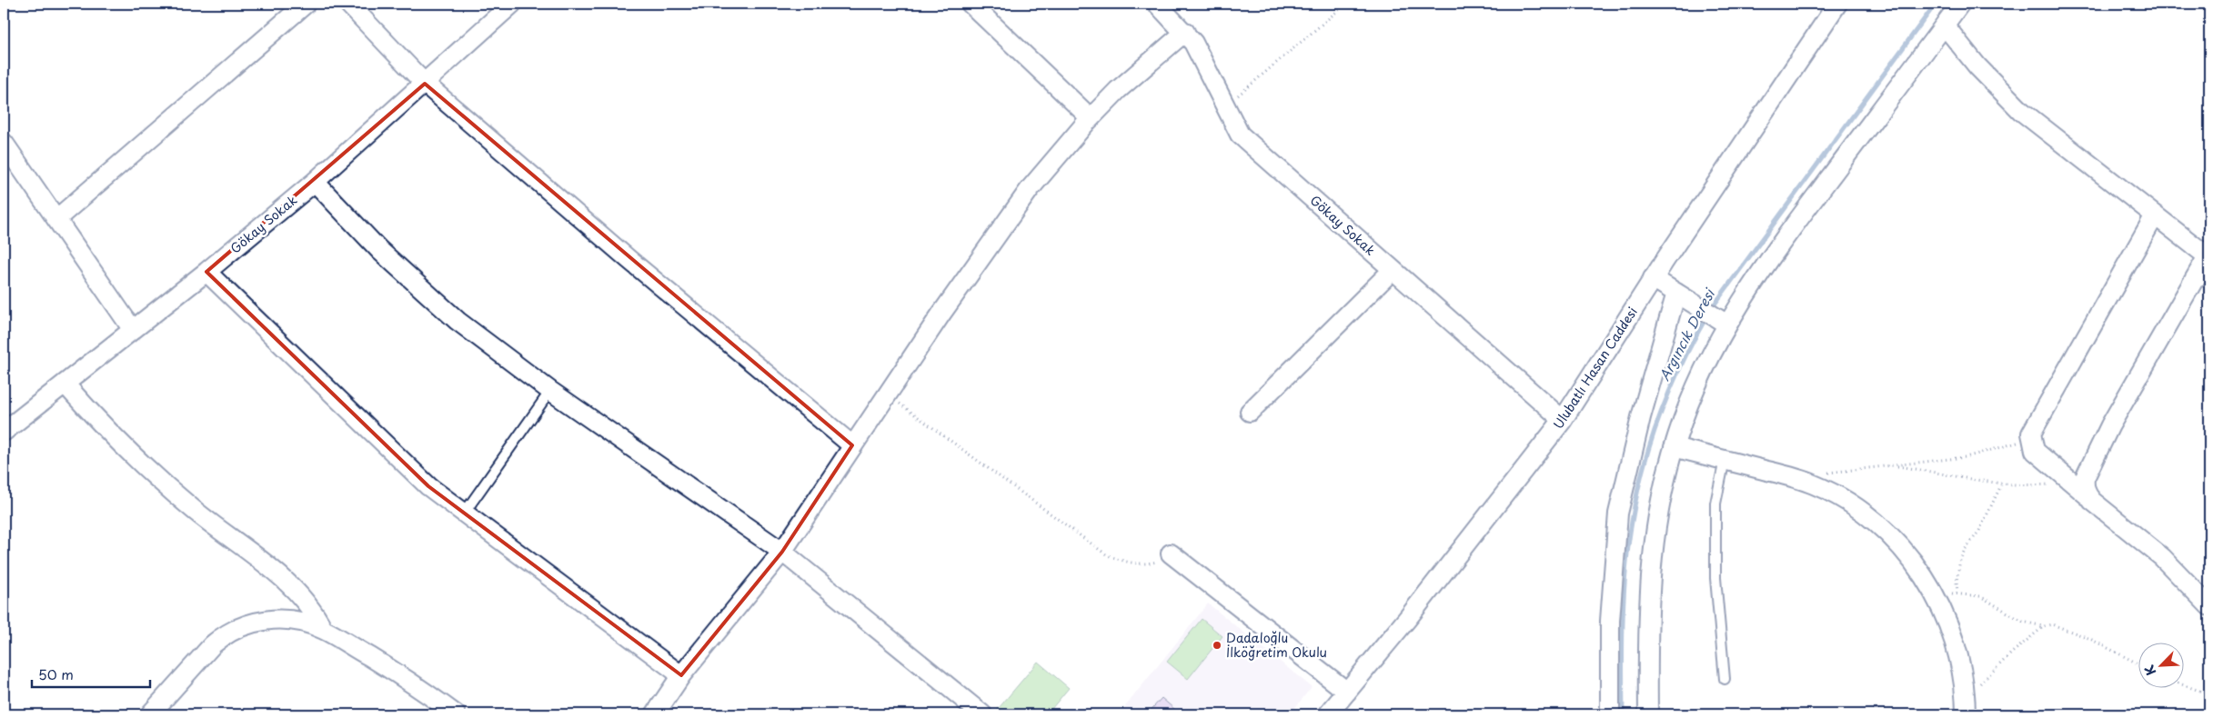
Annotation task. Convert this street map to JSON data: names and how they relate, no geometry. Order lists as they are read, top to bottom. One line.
{"streets":{"street":["Gökay Sokak","Ulubatlı Hasan Caddesi"]},"crossings":[["Gökay Sokak","Ulubatlı Hasan Caddesi"]],"water":["Argıncık Deresi"],"places":["Dadaloğlu İlköğretim Okulu"],"scale_bar":"50 m","north":"bottom left"}
